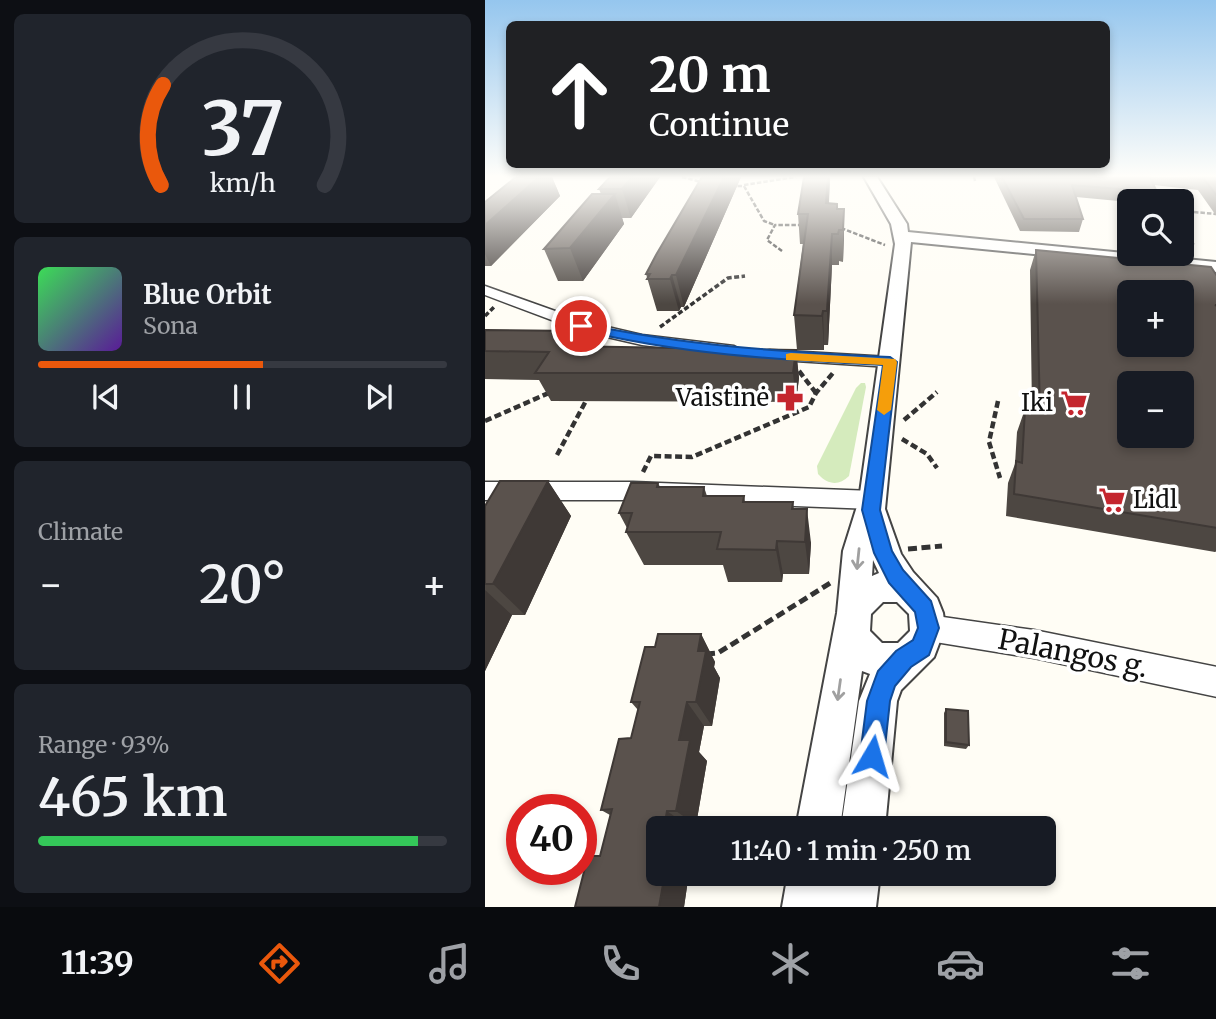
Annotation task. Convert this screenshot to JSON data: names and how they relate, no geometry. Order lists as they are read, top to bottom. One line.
{"streets":{"street":["Palangos g."]},"places":{"pharmacy":["Vaistinė"],"supermarket":["Iki","Lidl"]},"page":{"turn":["20 m","Continue"],"map_buttons":["+","−"],"song":["Blue Orbit","Sona"],"tile":["Climate",["Range · 93%","465 km"]],"heat":["−","20°","+"],"limit":"40","trip":"11:40 · 1 min · 250 m","tabs":"11:39","gauge":["37","km/h"]}}
